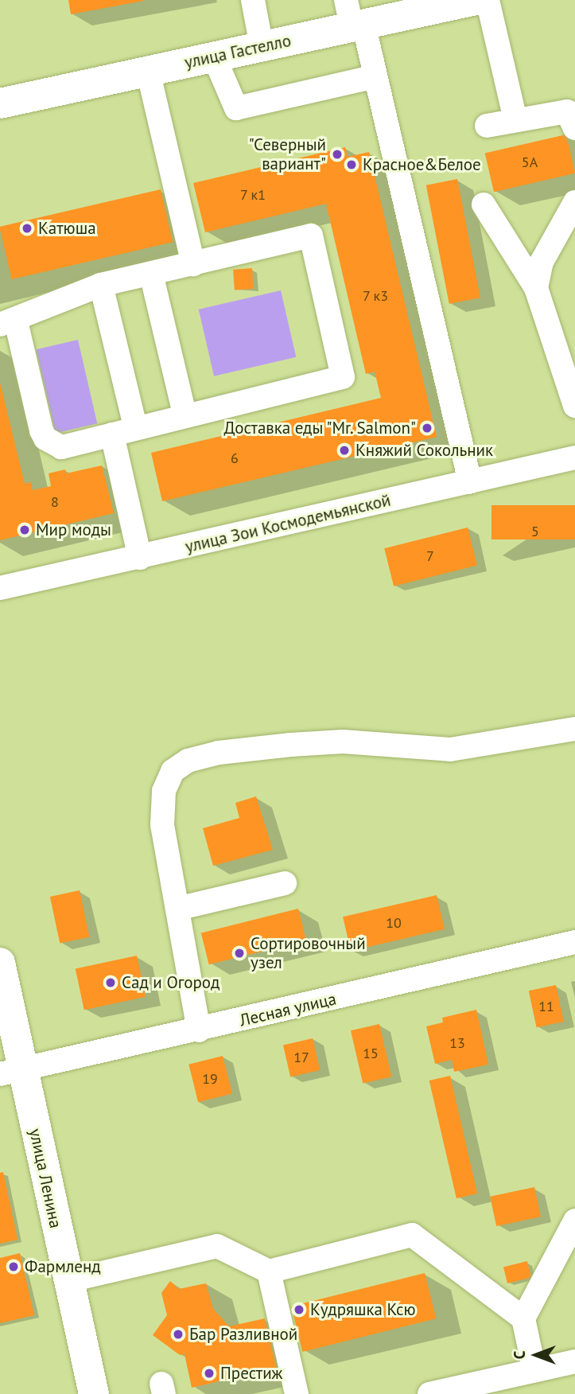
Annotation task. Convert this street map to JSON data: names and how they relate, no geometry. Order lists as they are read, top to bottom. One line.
{"streets":{"main road":["улица Гастелло","улица Ленина"],"street":["улица Зои Космодемьянской","Лесная улица"]},"crossings":[["Лесная улица","улица Ленина"]],"places":["\"Северный вариант\"","Красное&Белое","Катюша","Доставка еды \"Mr. Salmon\"","Княжий Сокольник","Мир моды","Сортировочный узел","Сад и Огород","Фармленд","Кудряшка Ксю","Бар Разливной","Престиж"],"house_numbers":["5А","7 к1","7 к3","6","8","5","7","10","11","13","15","17","19"],"north":"left"}
